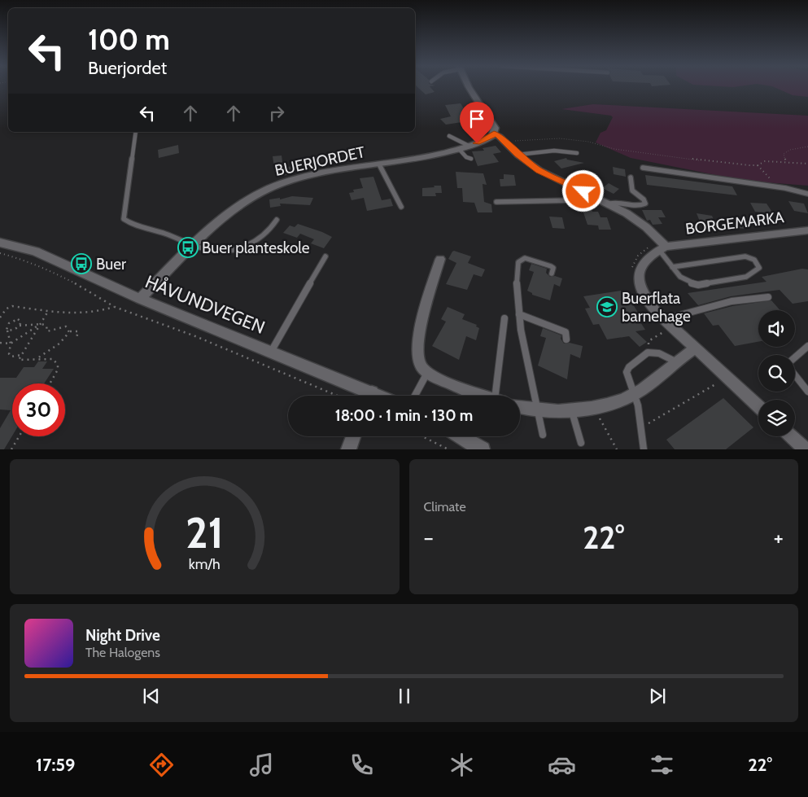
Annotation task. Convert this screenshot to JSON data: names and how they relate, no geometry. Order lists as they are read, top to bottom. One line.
{"streets":{"main road":["BUERJORDET","HÅVUNDVEGEN"],"street":["BORGEMARKA"]},"crossings":[["BUERJORDET","HÅVUNDVEGEN"]],"places":{"bus stop":["Buer planteskole","Buer"],"school or university":["Buerflata barnehage"]},"page":{"turn":["100 m","Buerjordet"],"limit":"30","trip":"18:00 · 1 min · 130 m","tile":"Climate","heat":["−","22°","+"],"song":["Night Drive","The Halogens"],"tabs":["17:59","22°"],"gauge":["21","km/h"]}}
